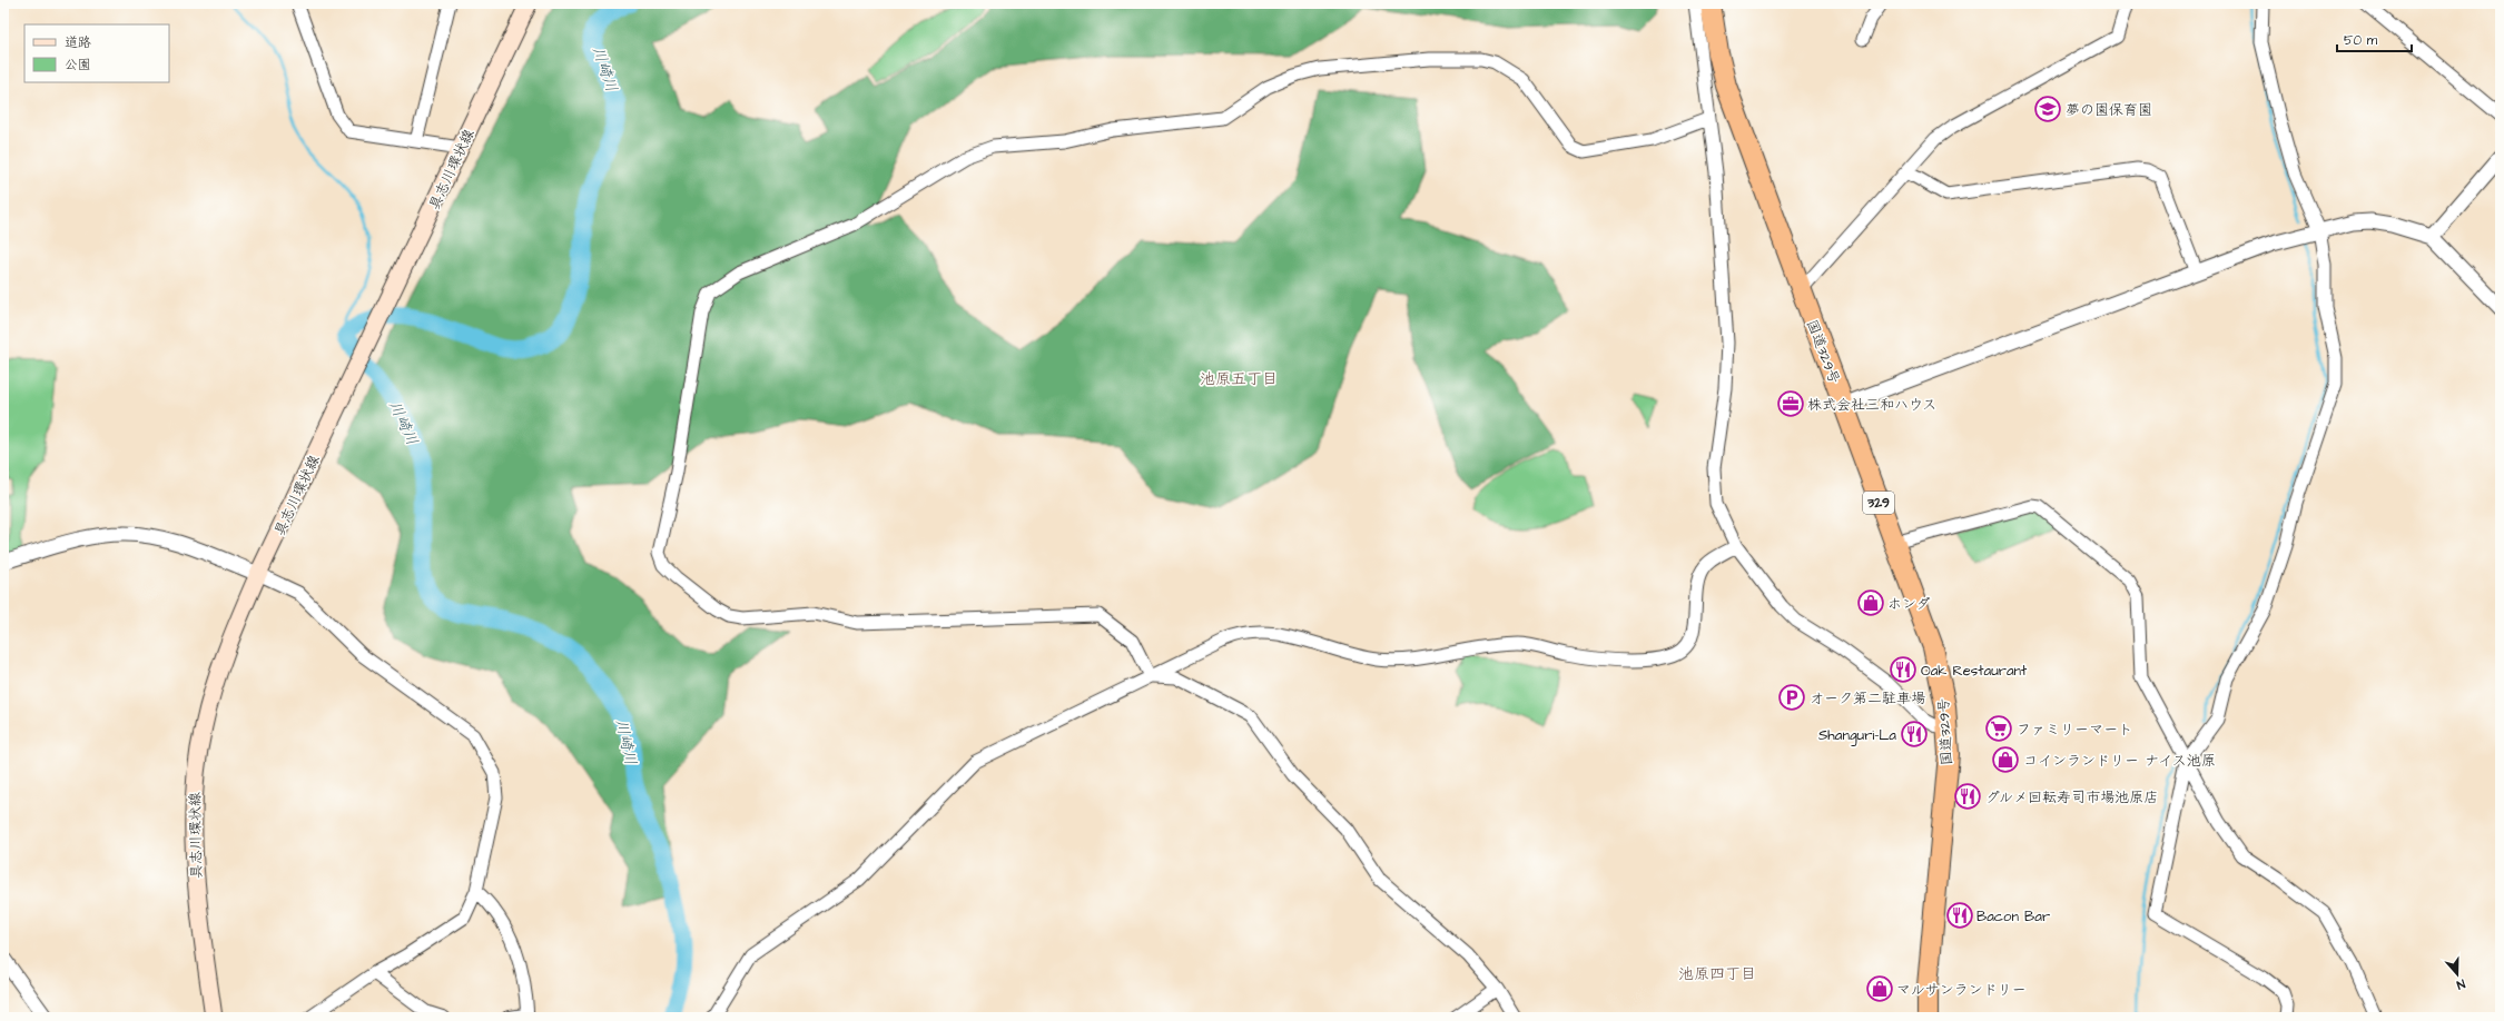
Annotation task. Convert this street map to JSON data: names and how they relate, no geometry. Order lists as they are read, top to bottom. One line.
{"streets":{"highway":["国道329号","329"],"main road":["具志川環状線"]},"districts":["池原五丁目","池原四丁目"],"water":["川崎川"],"places":{"school or university":["夢の園保育園"],"office":["株式会社三和ハウス"],"shop":["ホンダ","コインランドリー ナイス池原","マルサンランドリー"],"restaurant":["Oak Restaurant","Shanguri-La","グルメ回転寿司市場池原店","Bacon Bar"],"parking":["オーク第二駐車場"],"supermarket":["ファミリーマート"]},"legend":["道路","公園"],"scale_bar":"50 m","north":"bottom"}
